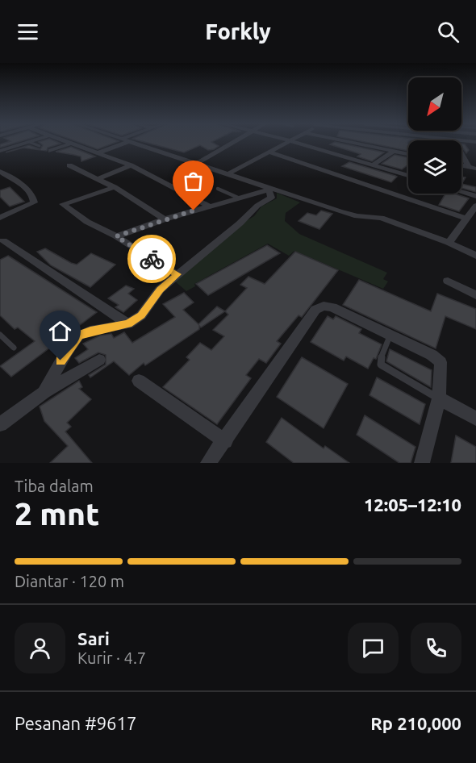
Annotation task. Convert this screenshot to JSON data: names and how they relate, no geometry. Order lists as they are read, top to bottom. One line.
{"north":"bottom left","page":{"header":"Forkly","heading":["2 mnt","Tiba dalam","12:05–12:10"],"panel":["Sari","Kurir · 4.7","Pesanan #9617","Rp 210,000"],"bar":"Diantar · 120 m"}}
